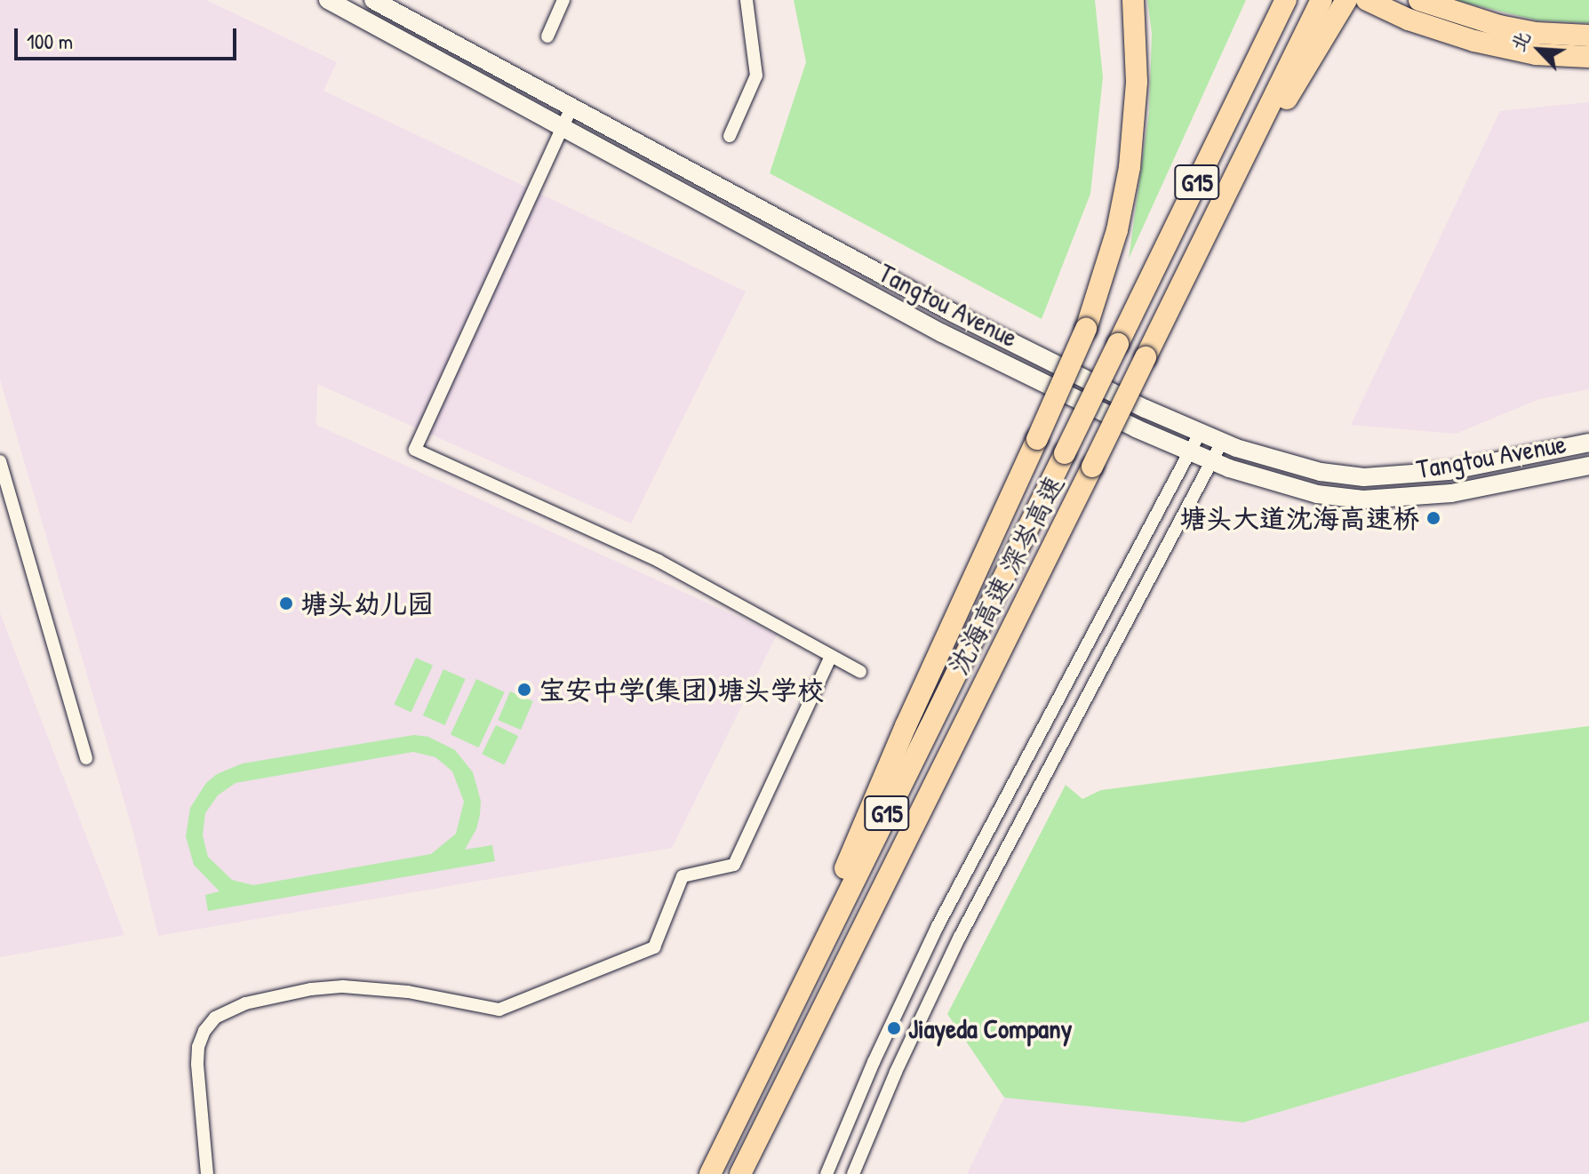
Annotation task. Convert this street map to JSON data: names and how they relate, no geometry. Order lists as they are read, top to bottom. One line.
{"streets":{"highway":["G15","沈海高速 深岑高速"],"main road":["Tangtou Avenue"]},"places":["塘头大道沈海高速桥","塘头幼儿园","宝安中学(集团)塘头学校","Jiayeda Company"],"scale_bar":"100 m","north":"top left"}
